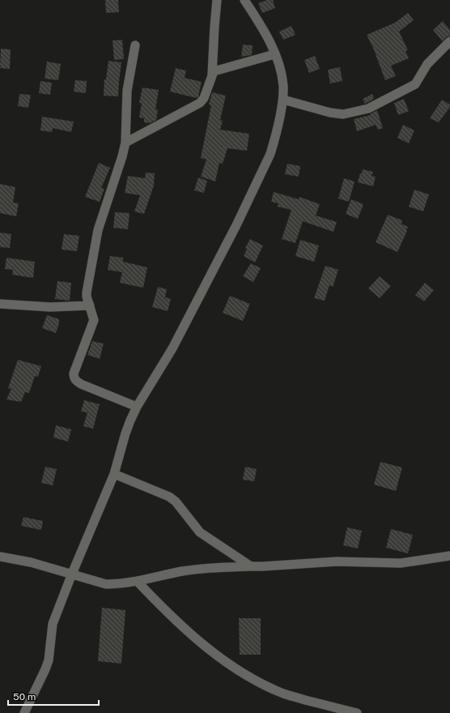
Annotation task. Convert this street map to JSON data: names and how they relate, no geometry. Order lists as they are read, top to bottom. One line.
{"scale_bar":"50 m"}
